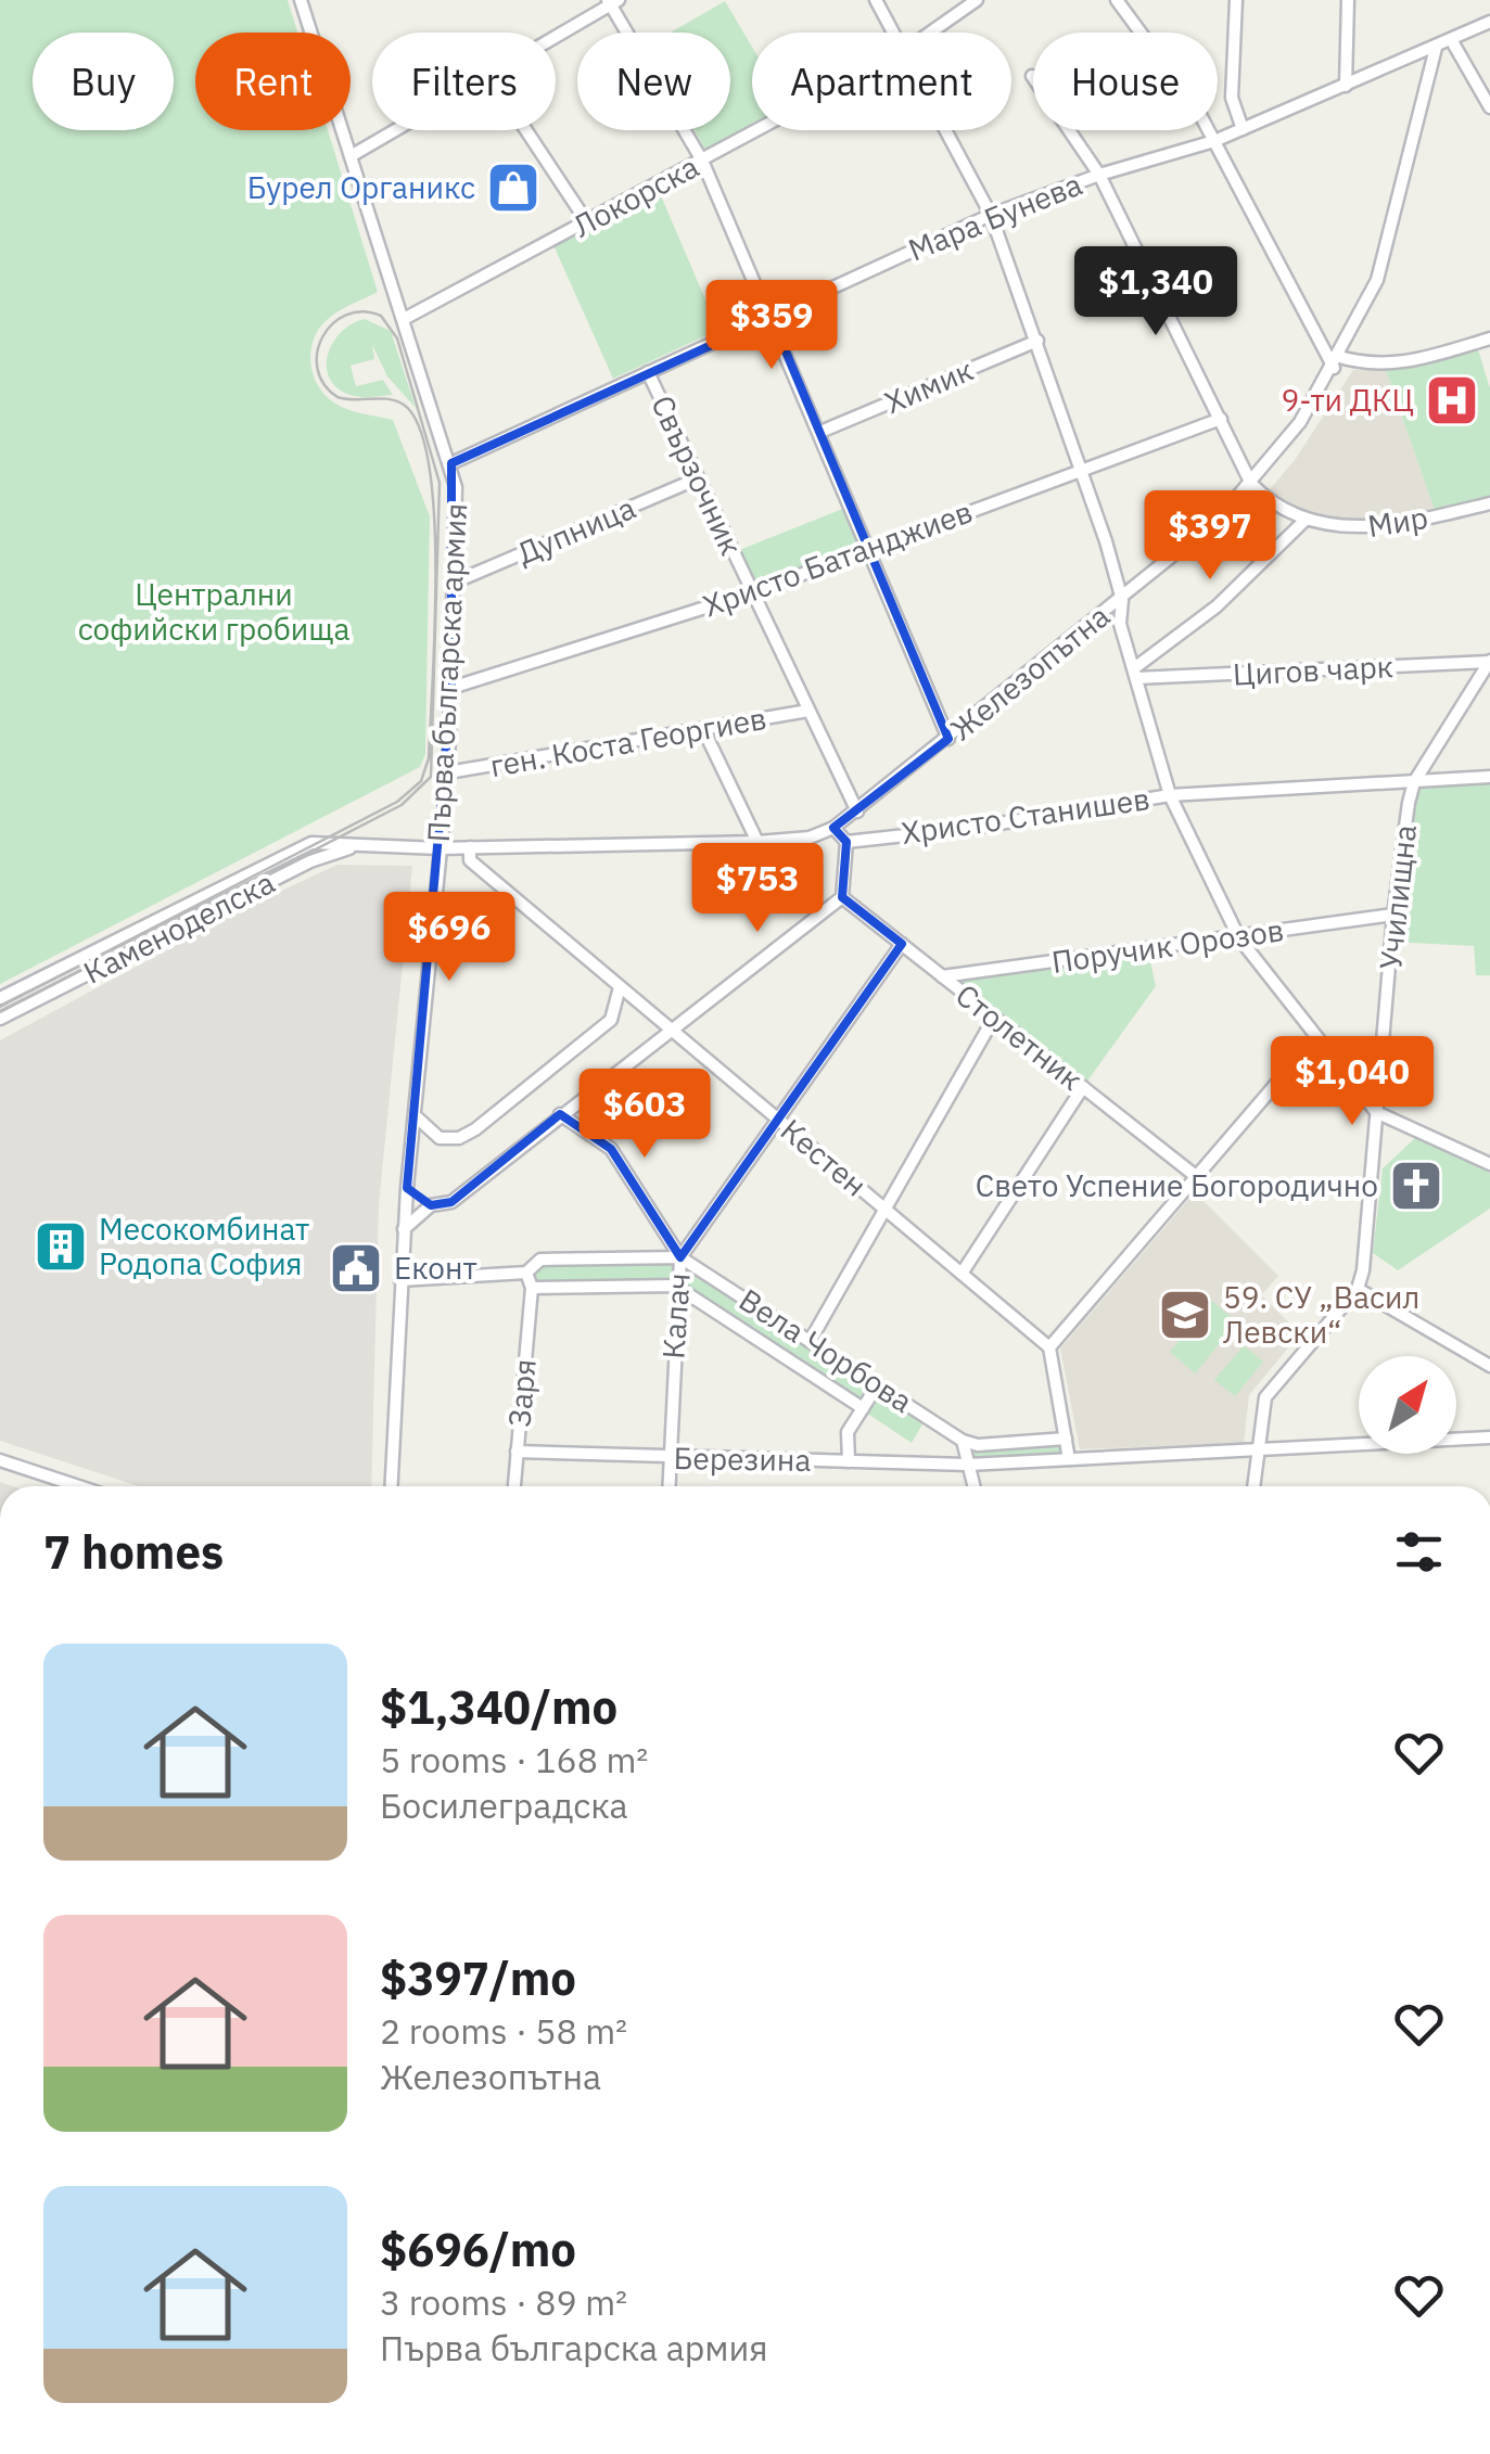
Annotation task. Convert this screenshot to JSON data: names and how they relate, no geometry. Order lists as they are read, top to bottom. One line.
{"streets":{"street":["Локорска","Мара Бунева","Химик","Свързочник","Мир","Дупница","Христо Батанджиев","Цигов чарк","Първа българска армия","Железопътна","ген. Коста Георгиев","Христо Станишев","Училищна","Каменоделска","Поручик Орозов","Столетник","Кестен","Калач","Вела Чорбова","Заря","Березина"]},"crossings":[["Локорска","Първа българска армия"],["Мара Бунева","Свързочник"],["Мара Бунева","Първа българска армия"],["Мара Бунева","Железопътна"],["Свързочник","Дупница"],["Свързочник","Христо Батанджиев"],["Свързочник","Железопътна"],["Свързочник","ген. Коста Георгиев"],["Мир","Железопътна"],["Дупница","Първа българска армия"],["Христо Батанджиев","Първа българска армия"],["Цигов чарк","Железопътна"],["Първа българска армия","ген. Коста Георгиев"],["Първа българска армия","Каменоделска"],["Христо Станишев","Училищна"],["Училищна","Поручик Орозов"],["Поручик Орозов","Столетник"],["Столетник","Калач"],["Кестен","Калач"],["Калач","Вела Чорбова"],["Калач","Березина"],["Заря","Березина"]],"parks":["Централни софийски гробища"],"places":{"shop":["Бурел Органикс"],"hospital":["9-ти ДКЦ"],"church":["Свето Успение Богородично"],"building":["Месокомбинат Родопа София"],"public building":["Еконт"],"school or university":["59. СУ „Васил Левски“"]},"north":"top right","page":{"chip":["Buy","Rent","Filters","New","Apartment","House"],"price":["$1,340","$359","$397","$753","$696","$1,040","$603"],"heading":"7 homes","list":[{"name":"$1,340/mo","note":"5 rooms · 168 m² · Босилеградска"},{"name":"$397/mo","note":"2 rooms · 58 m² · Железопътна"},{"name":"$696/mo","note":"3 rooms · 89 m² · Първа българска армия"}]}}
